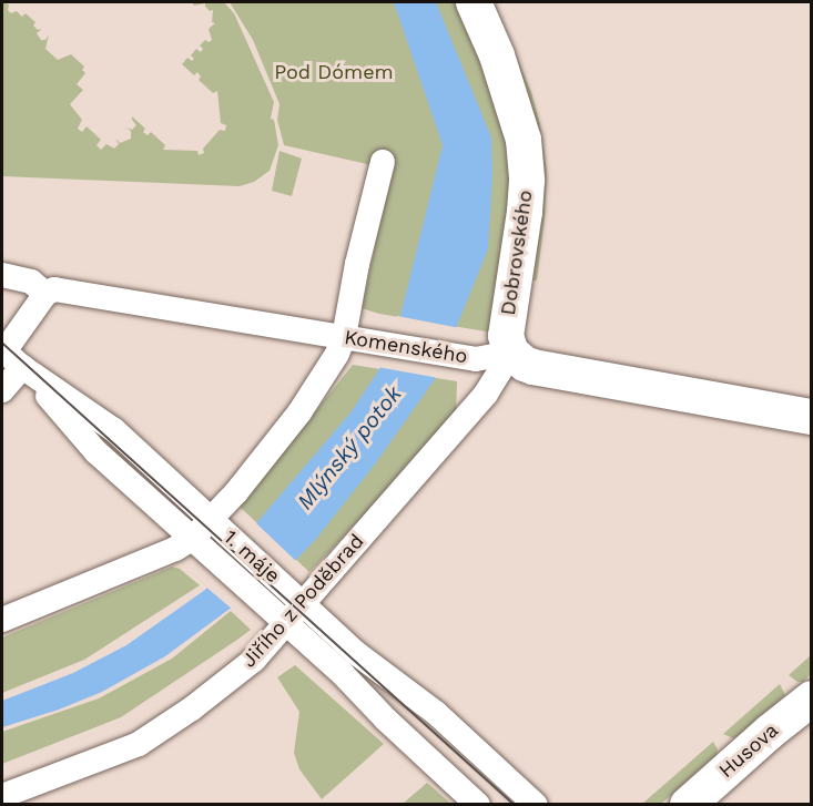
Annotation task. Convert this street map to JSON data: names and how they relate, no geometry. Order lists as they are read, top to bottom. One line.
{"streets":{"main road":["Dobrovského","Husova"],"street":["Komenského","1. máje","Jiřího z Poděbrad"]},"crossings":[["Dobrovského","Komenského"],["Dobrovského","Jiřího z Poděbrad"],["Komenského","Jiřího z Poděbrad"],["1. máje","Jiřího z Poděbrad"]],"water":["Mlýnský potok"],"parks":["Pod Dómem"]}
